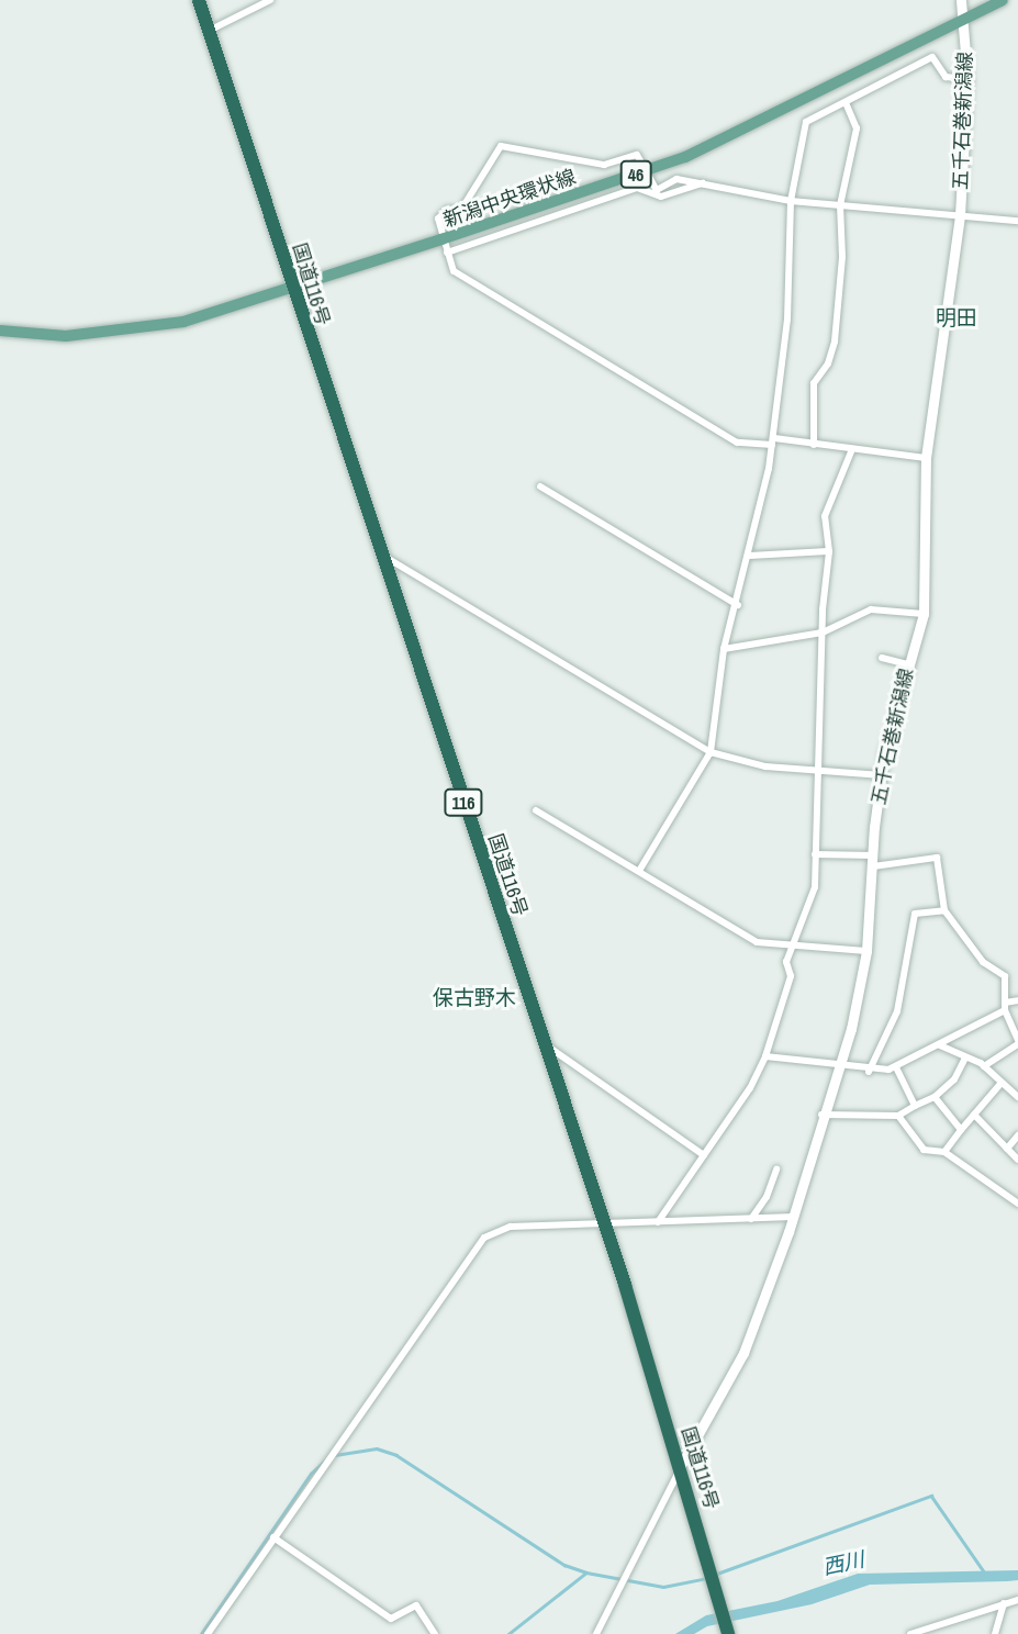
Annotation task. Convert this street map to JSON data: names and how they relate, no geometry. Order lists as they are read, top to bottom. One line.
{"streets":{"highway":["国道116号","116"],"main road":["五千石巻新潟線","46","新潟中央環状線"]},"crossings":[["五千石巻新潟線","新潟中央環状線"],["五千石巻新潟線","国道116号"],["新潟中央環状線","国道116号"]],"districts":["明田","保古野木"],"water":["西川"]}
